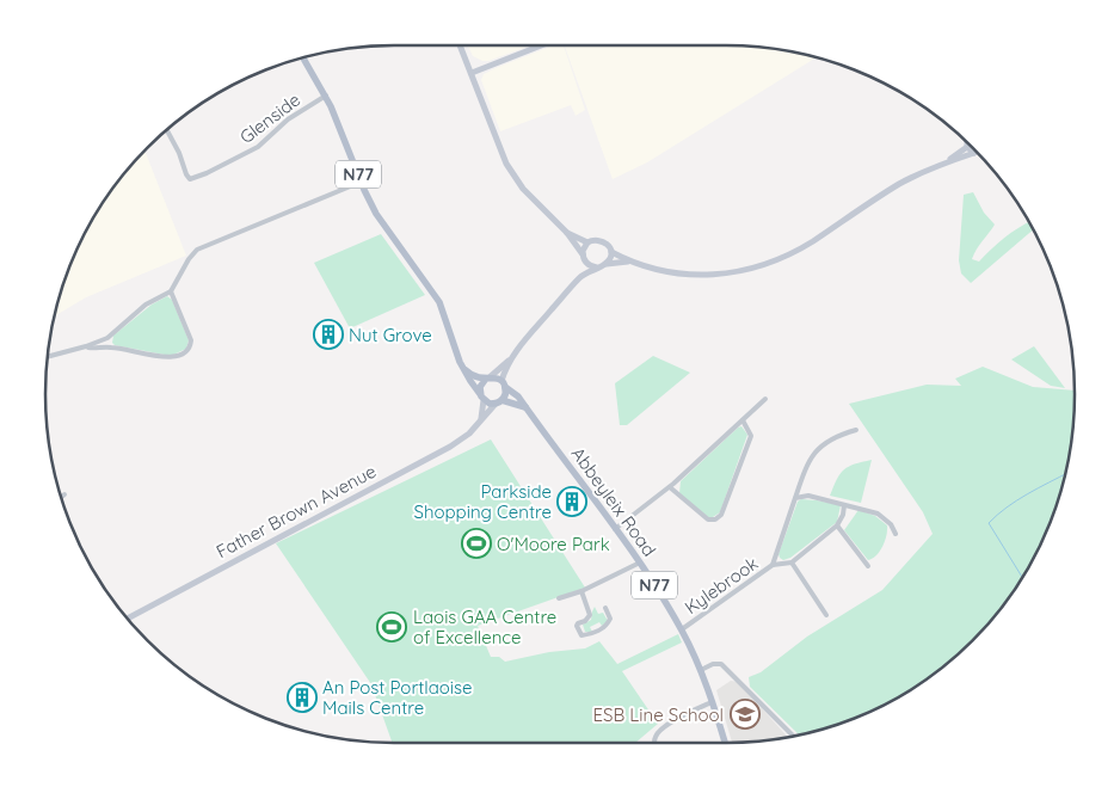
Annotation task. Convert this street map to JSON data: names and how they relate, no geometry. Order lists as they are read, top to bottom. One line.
{"streets":{"main road":["N77","Abbeyleix Road","Father Brown Avenue"],"street":["Glenside","Kylebrook"]},"crossings":[["Glenside","N77"],["N77","Abbeyleix Road"],["N77","Father Brown Avenue"],["Abbeyleix Road","Father Brown Avenue"],["Abbeyleix Road","Kylebrook"]],"places":{"building":["Nut Grove","Parkside Shopping Centre","An Post Portlaoise Mails Centre"],"sports":["O'Moore Park","Laois GAA Centre of Excellence"],"school or university":["ESB Line School"]}}
